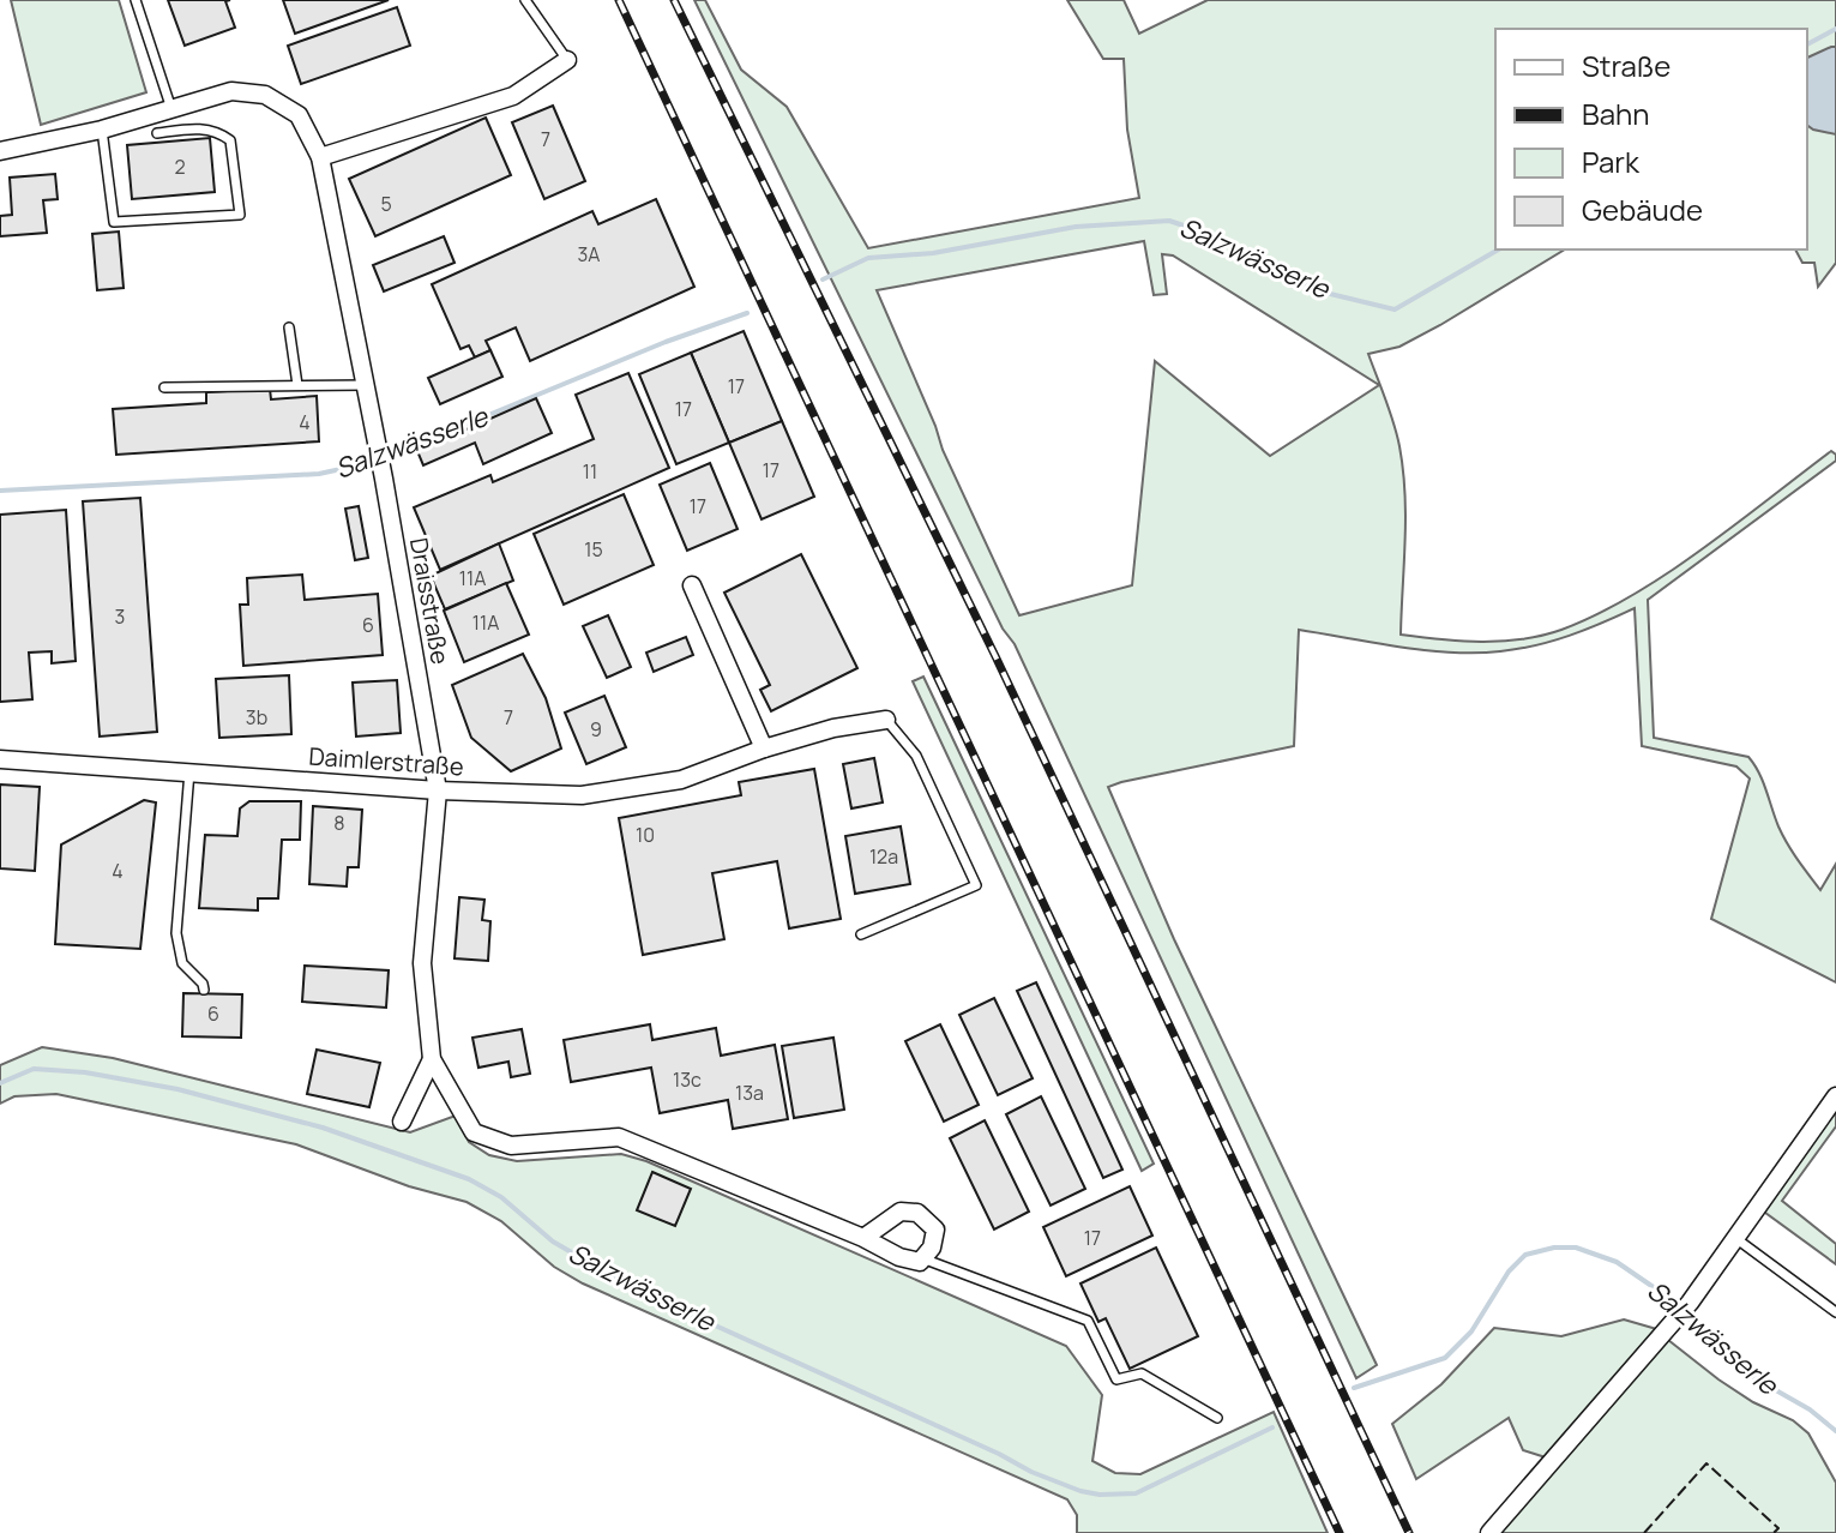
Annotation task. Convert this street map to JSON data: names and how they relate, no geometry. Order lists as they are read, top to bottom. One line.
{"streets":{"street":["Draisstraße","Daimlerstraße"]},"crossings":[["Draisstraße","Daimlerstraße"]],"water":["Salzwässerle"],"house_numbers":["7","2","5","3A","17","17","4","17","11","17","15","11A","3","11A","6","3b","7","9","8","10","12a","4","6","13c","13a","17"],"legend":["Straße","Bahn","Park","Gebäude"]}
